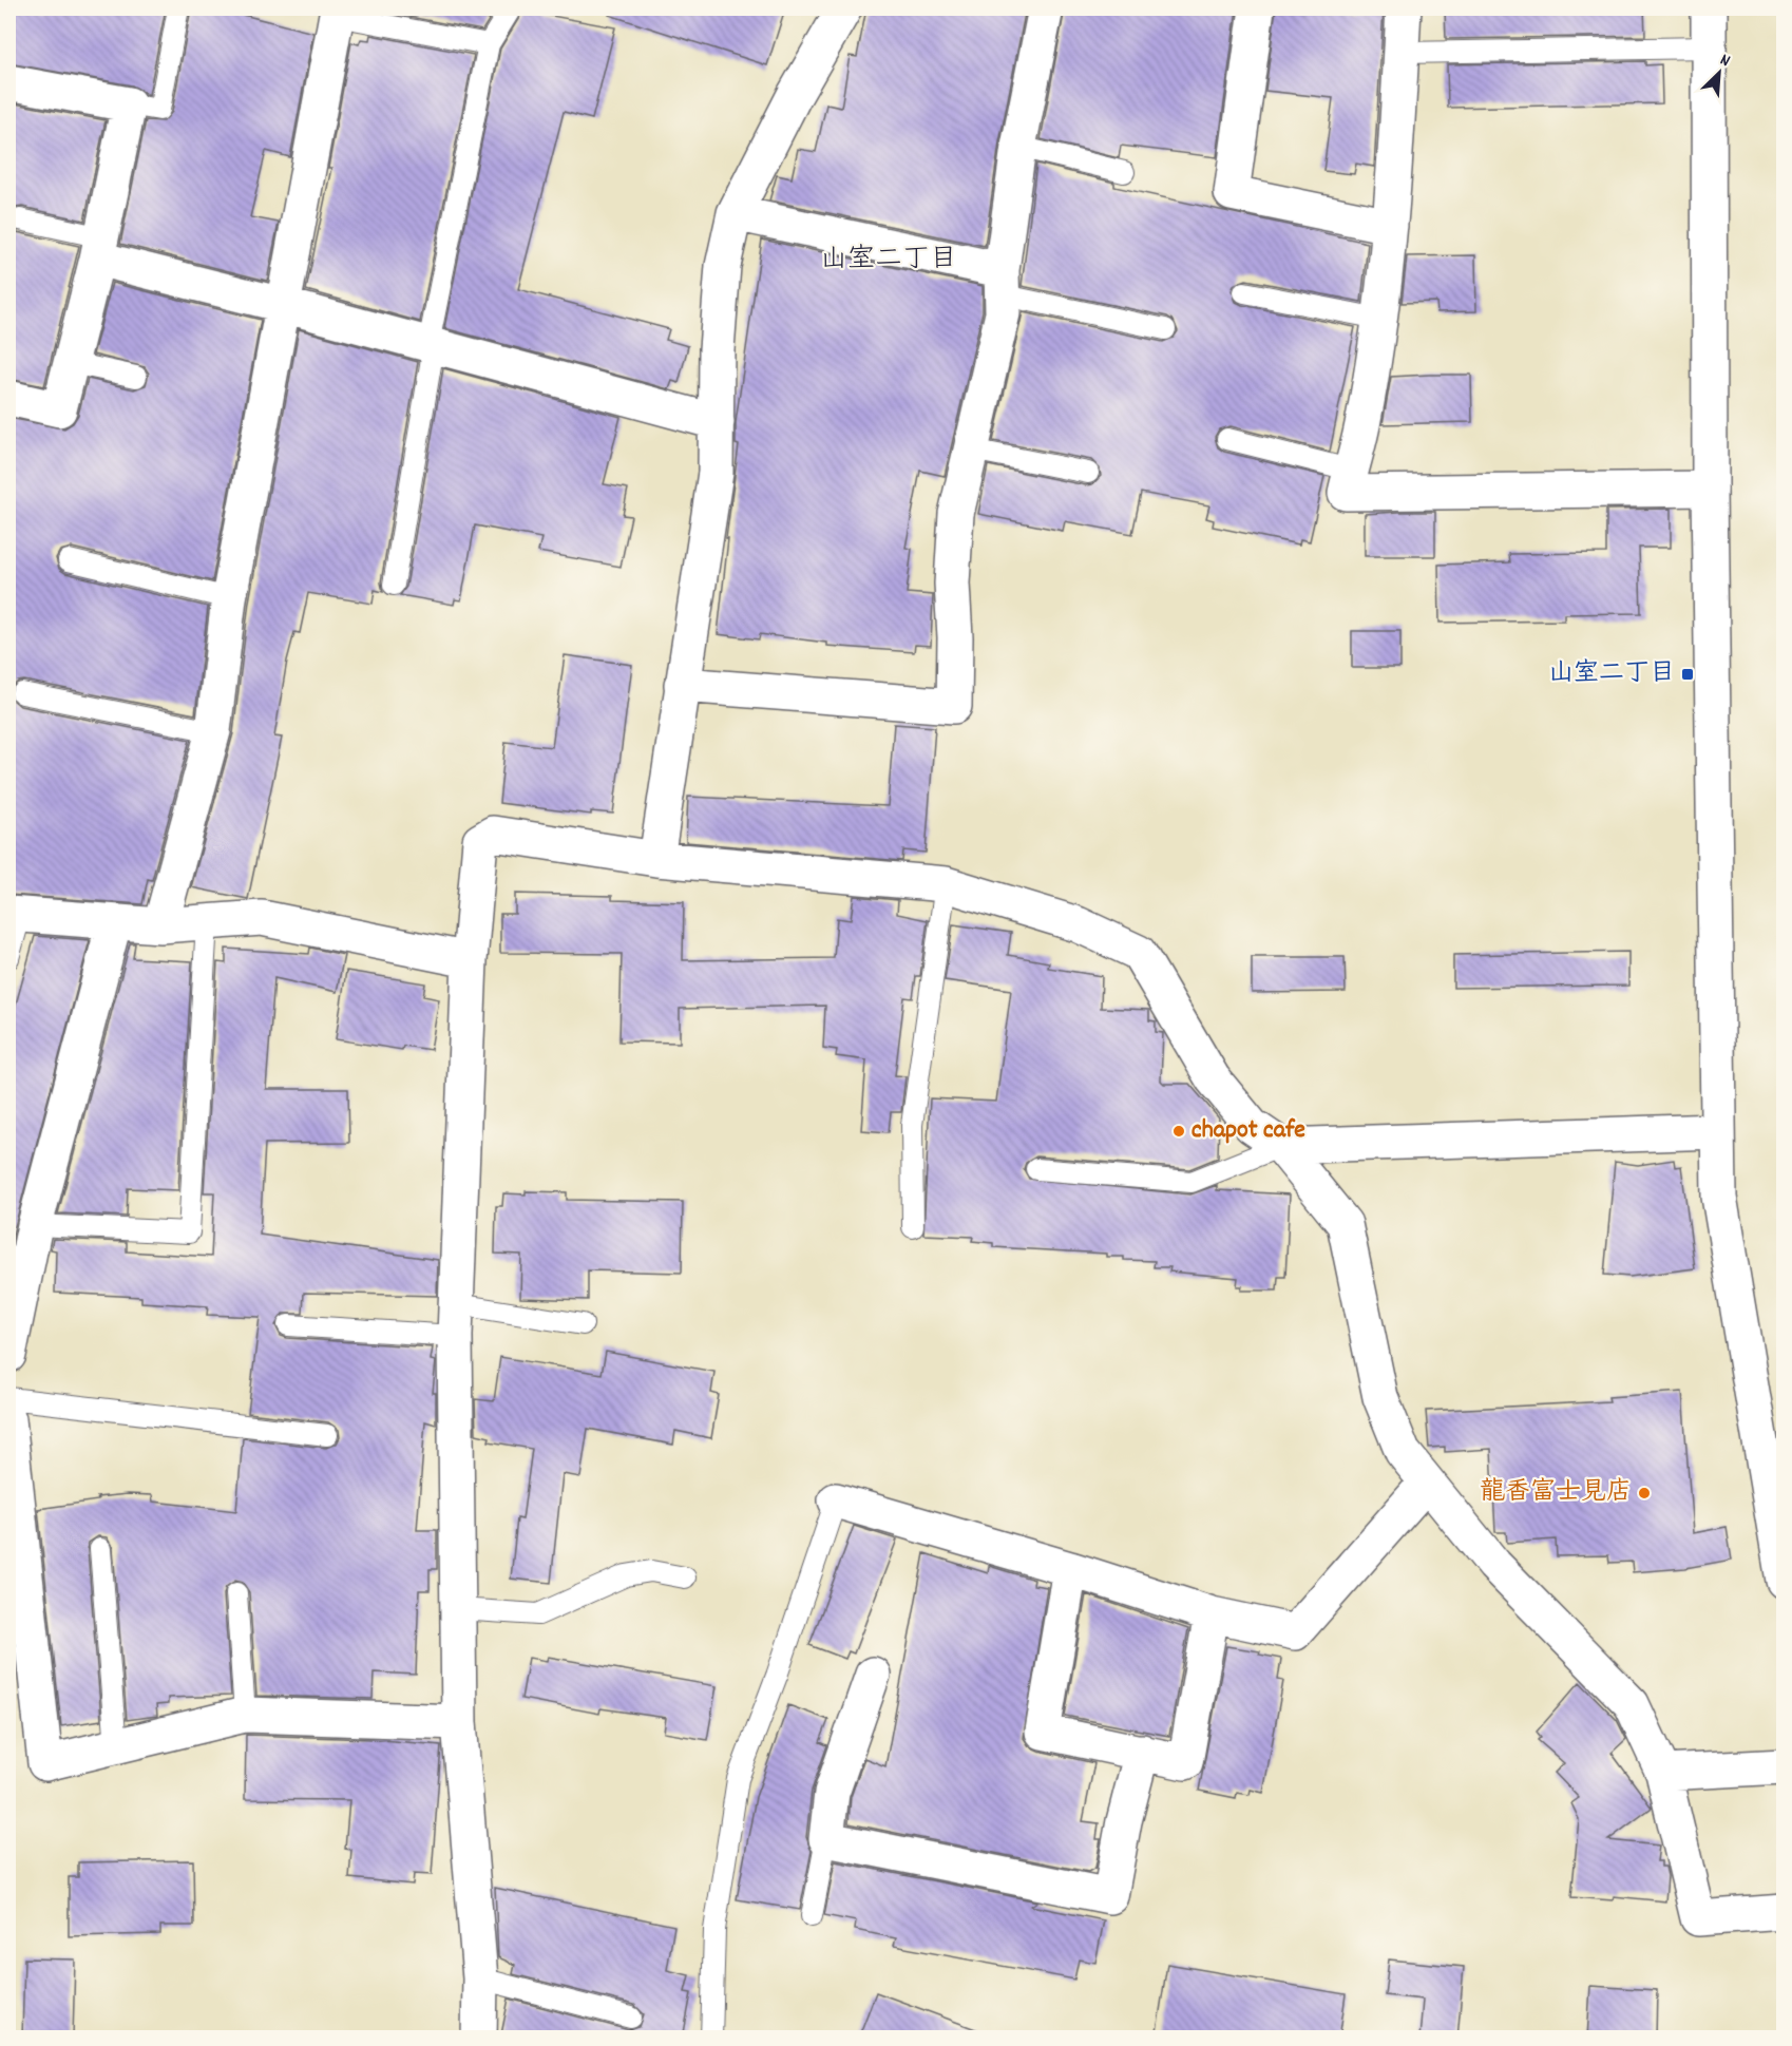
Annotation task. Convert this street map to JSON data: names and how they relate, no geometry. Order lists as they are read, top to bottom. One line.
{"districts":["山室二丁目"],"places":{"transit":["山室二丁目"],"other":["chapot cafe","龍香富士見店"]},"north":"top right"}
